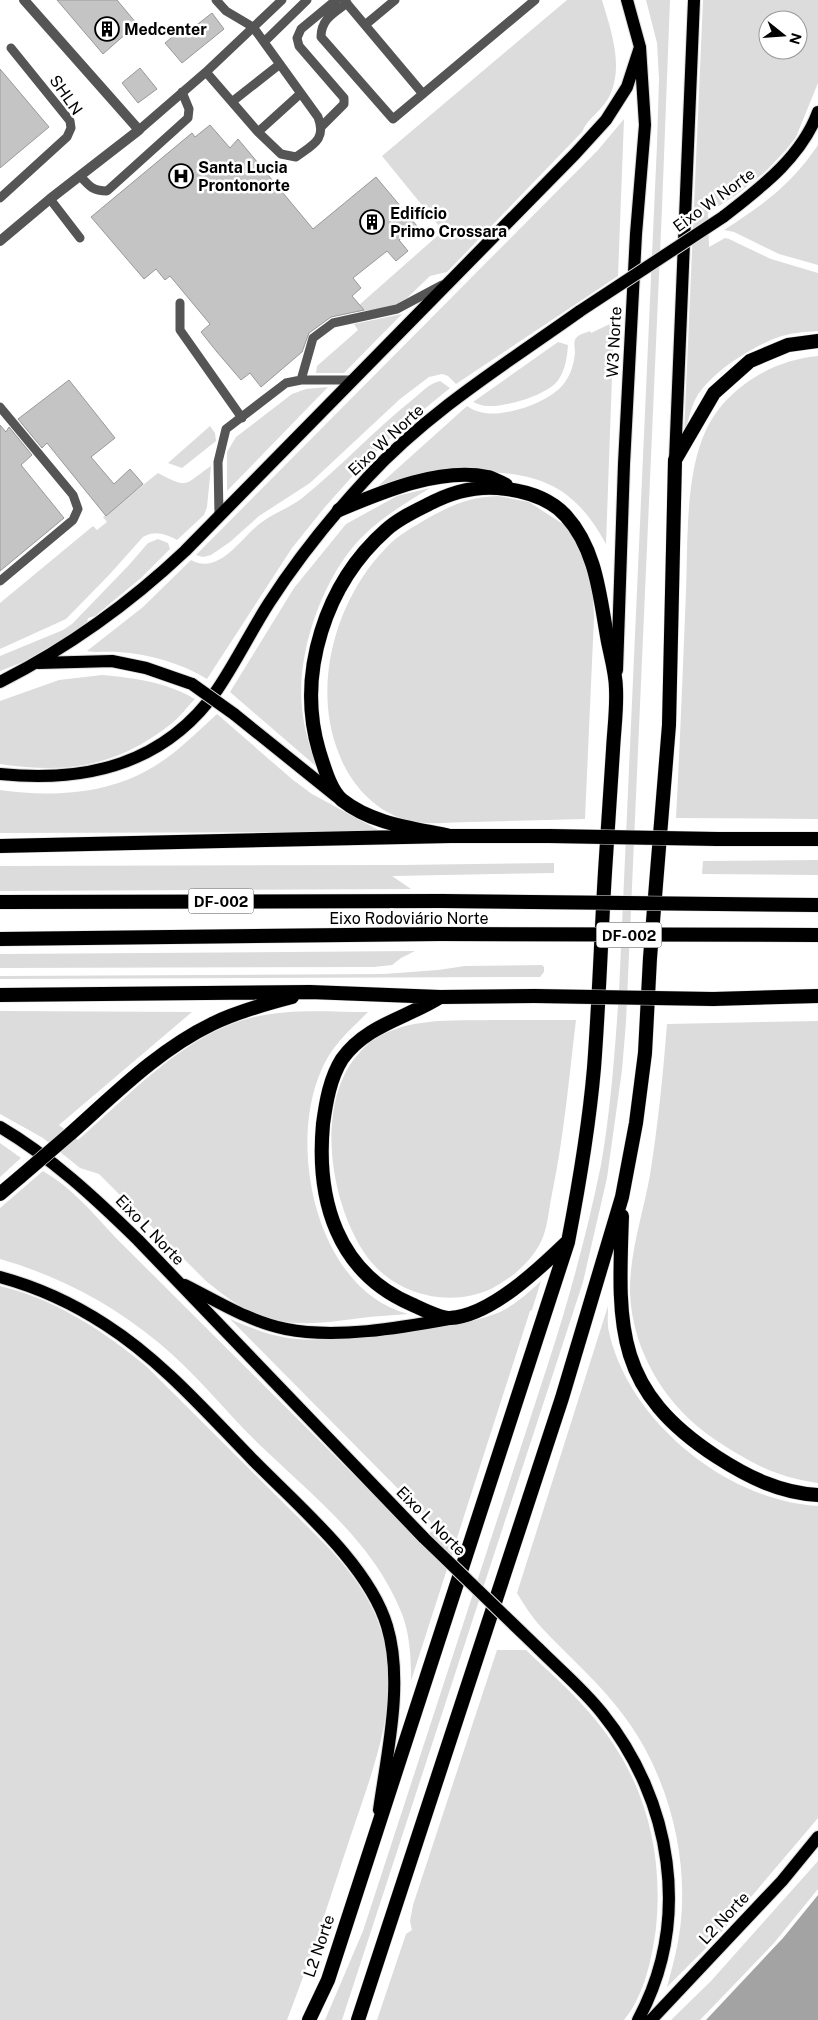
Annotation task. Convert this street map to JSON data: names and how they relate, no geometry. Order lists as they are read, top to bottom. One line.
{"streets":{"highway":["DF-002","Eixo Rodoviário Norte","L2 Norte"],"main road":["Eixo W Norte","W3 Norte","Eixo L Norte"],"street":["SHLN"]},"crossings":[["W3 Norte","L2 Norte"]],"places":{"building":["Medcenter","Edifício Primo Crossara"],"hospital":["Santa Lucia Prontonorte"]},"north":"right"}
